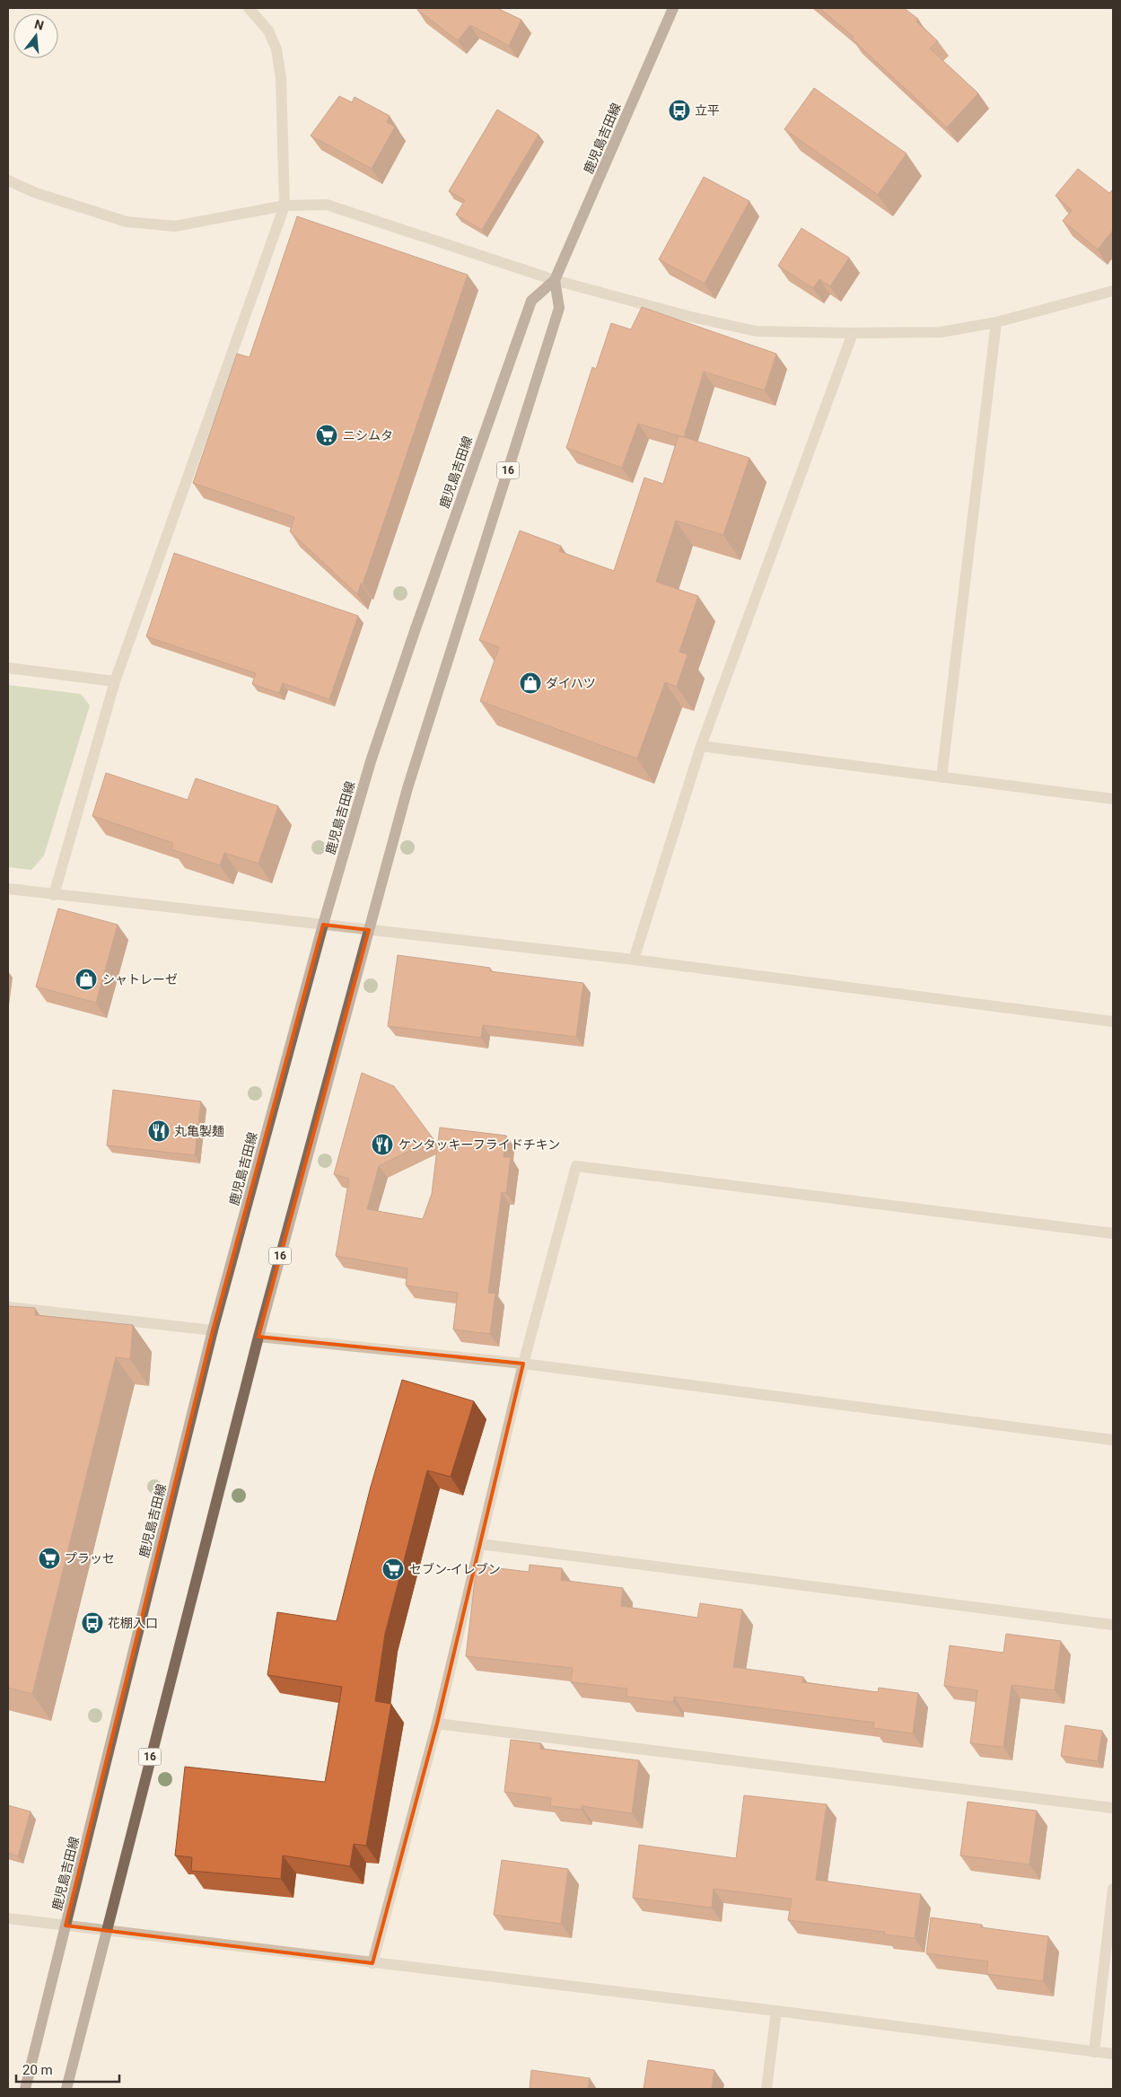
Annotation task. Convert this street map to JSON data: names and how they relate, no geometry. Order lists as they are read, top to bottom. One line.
{"streets":{"main road":["鹿児島吉田線","16"]},"crossings":[["鹿児島吉田線","16"]],"places":{"bus stop":["立平","花棚入口"],"supermarket":["ニシムタ","プラッセ","セブン-イレブン"],"shop":["ダイハツ","シャトレーゼ"],"restaurant":["丸亀製麺","ケンタッキーフライドチキン"]},"scale_bar":"20 m","north":"top"}
